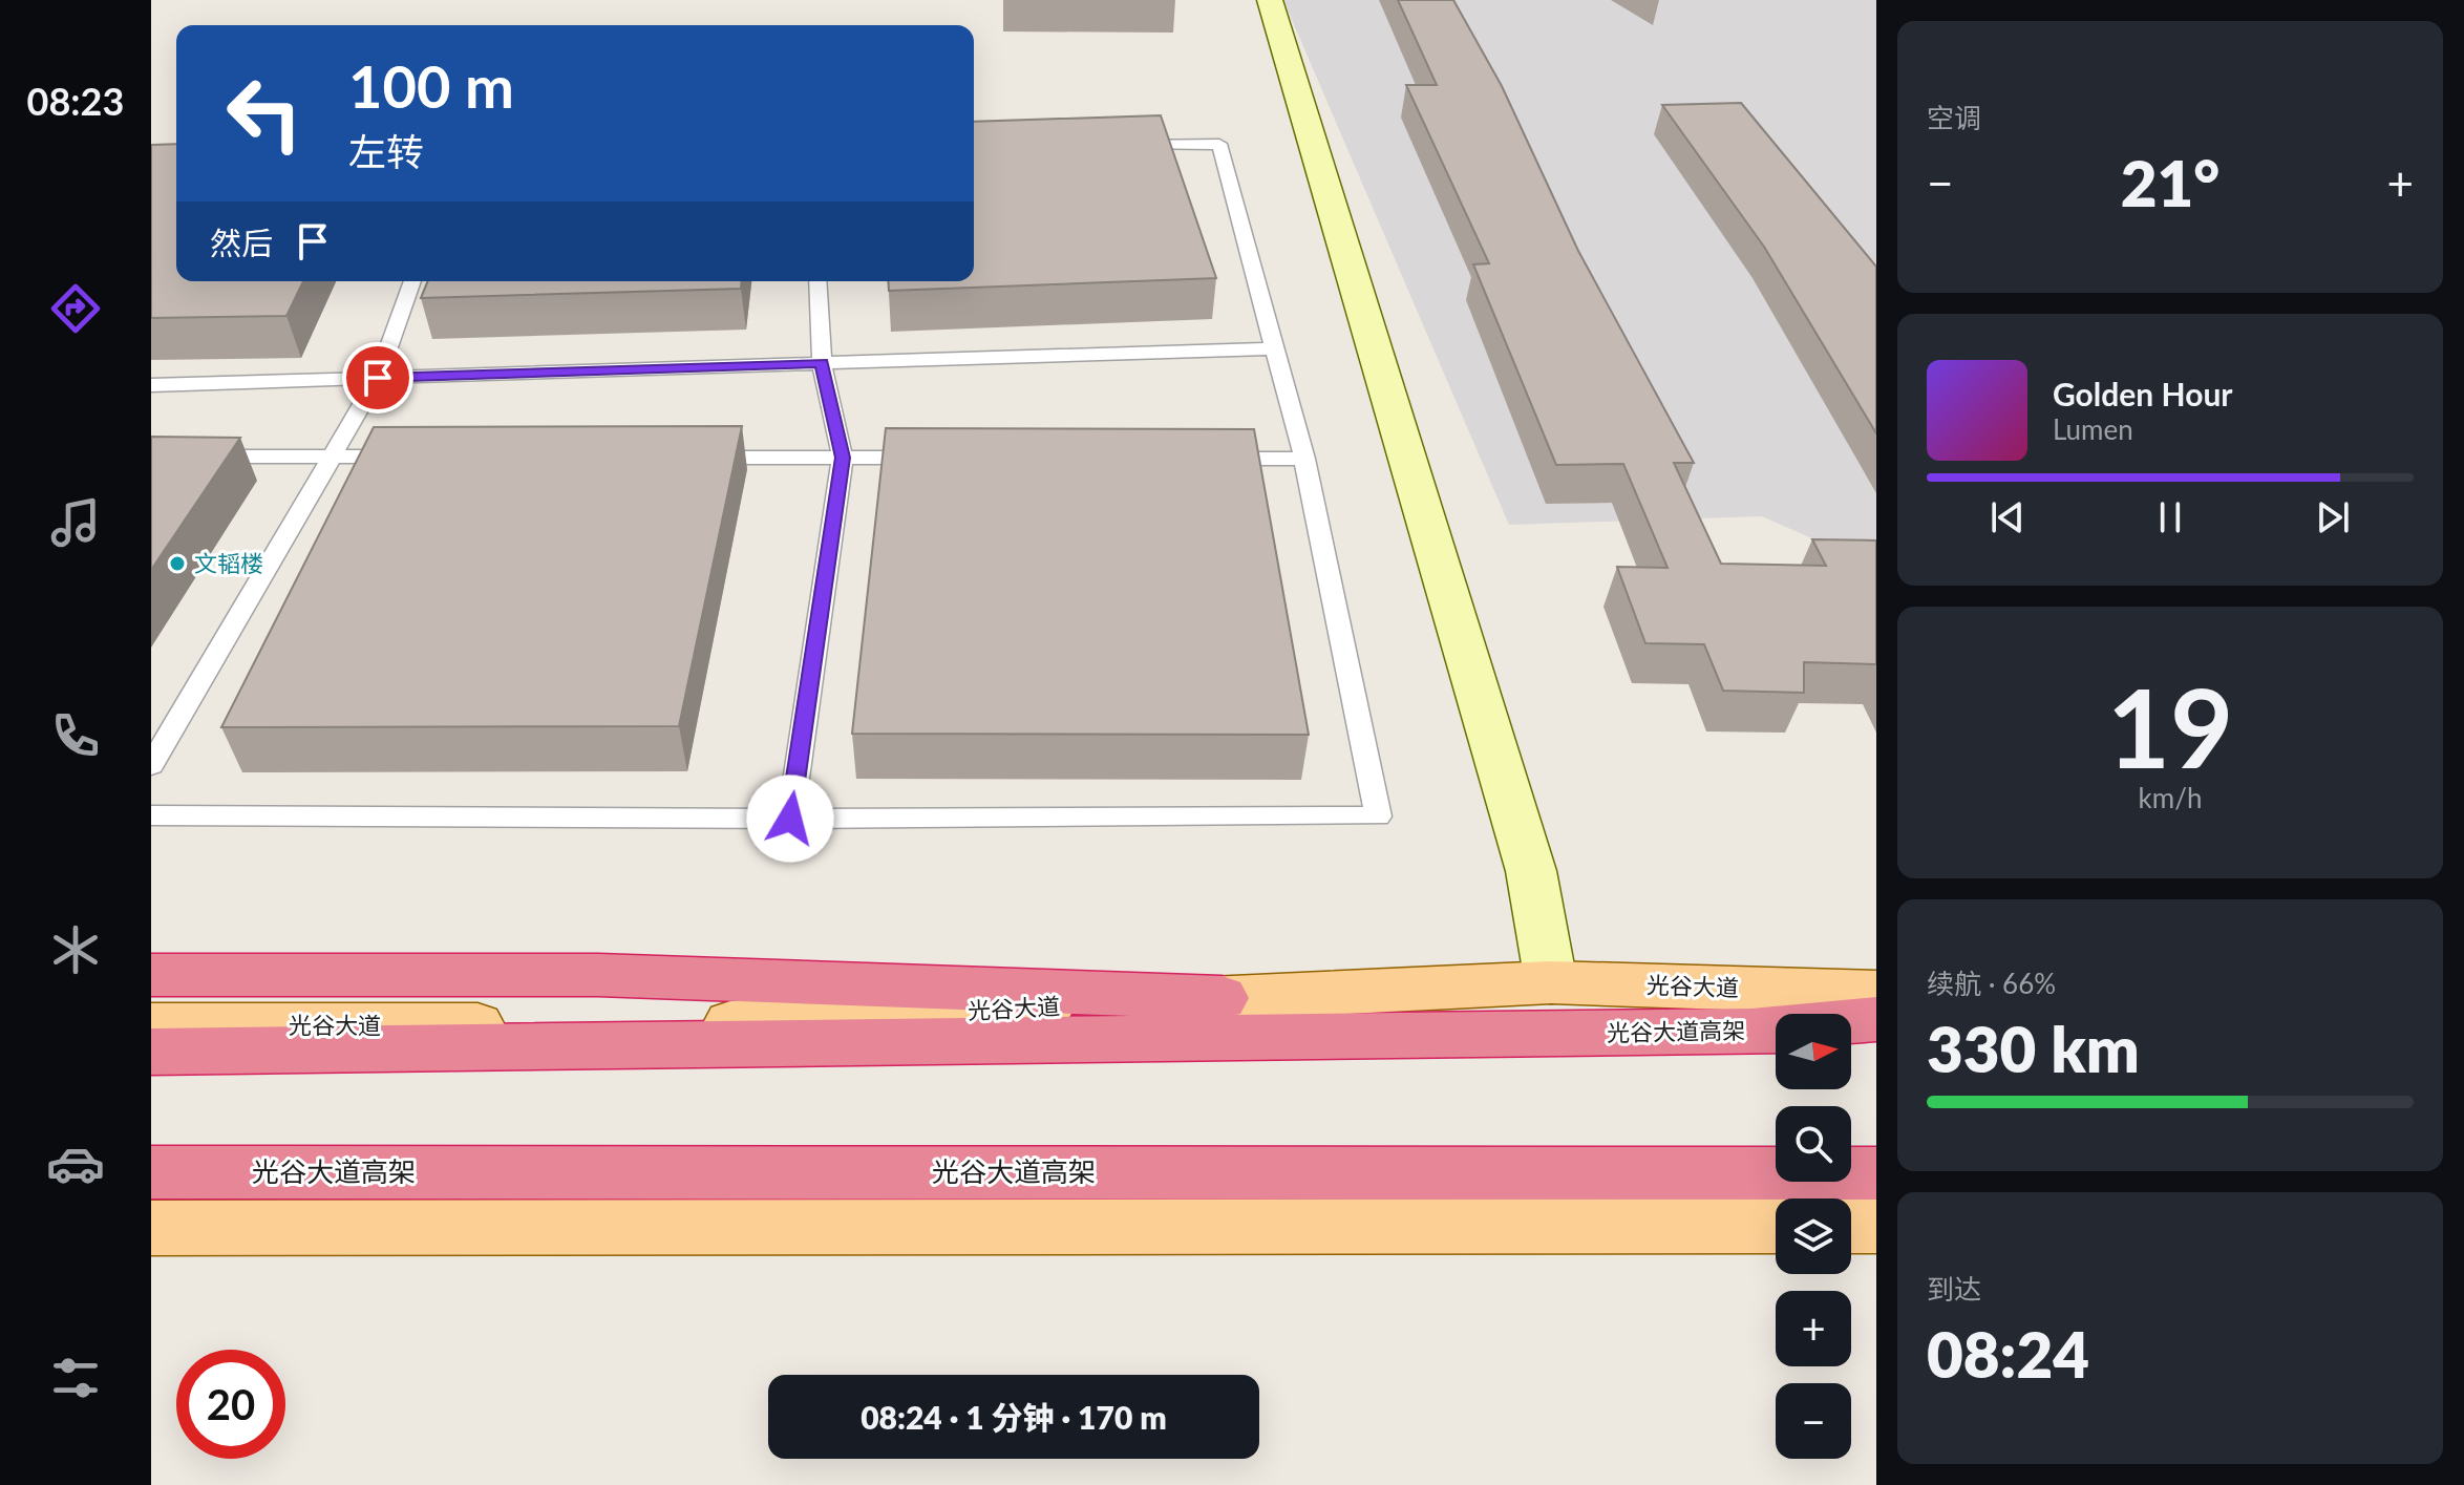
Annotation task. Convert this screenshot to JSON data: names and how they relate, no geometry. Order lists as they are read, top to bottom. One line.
{"streets":{"highway":["光谷大道高架"],"main road":["光谷大道"]},"places":["文韬楼"],"north":"right","page":{"tabs":"08:23","tile":["空调",["19","km/h"],["续航 · 66%","330 km"],["到达","08:24"]],"turn":["100 m","左转"],"heat":["−","21°","+"],"then":"然后","song":["Golden Hour","Lumen"],"map_buttons":["+","−"],"limit":"20","trip":"08:24 · 1 分钟 · 170 m"}}
